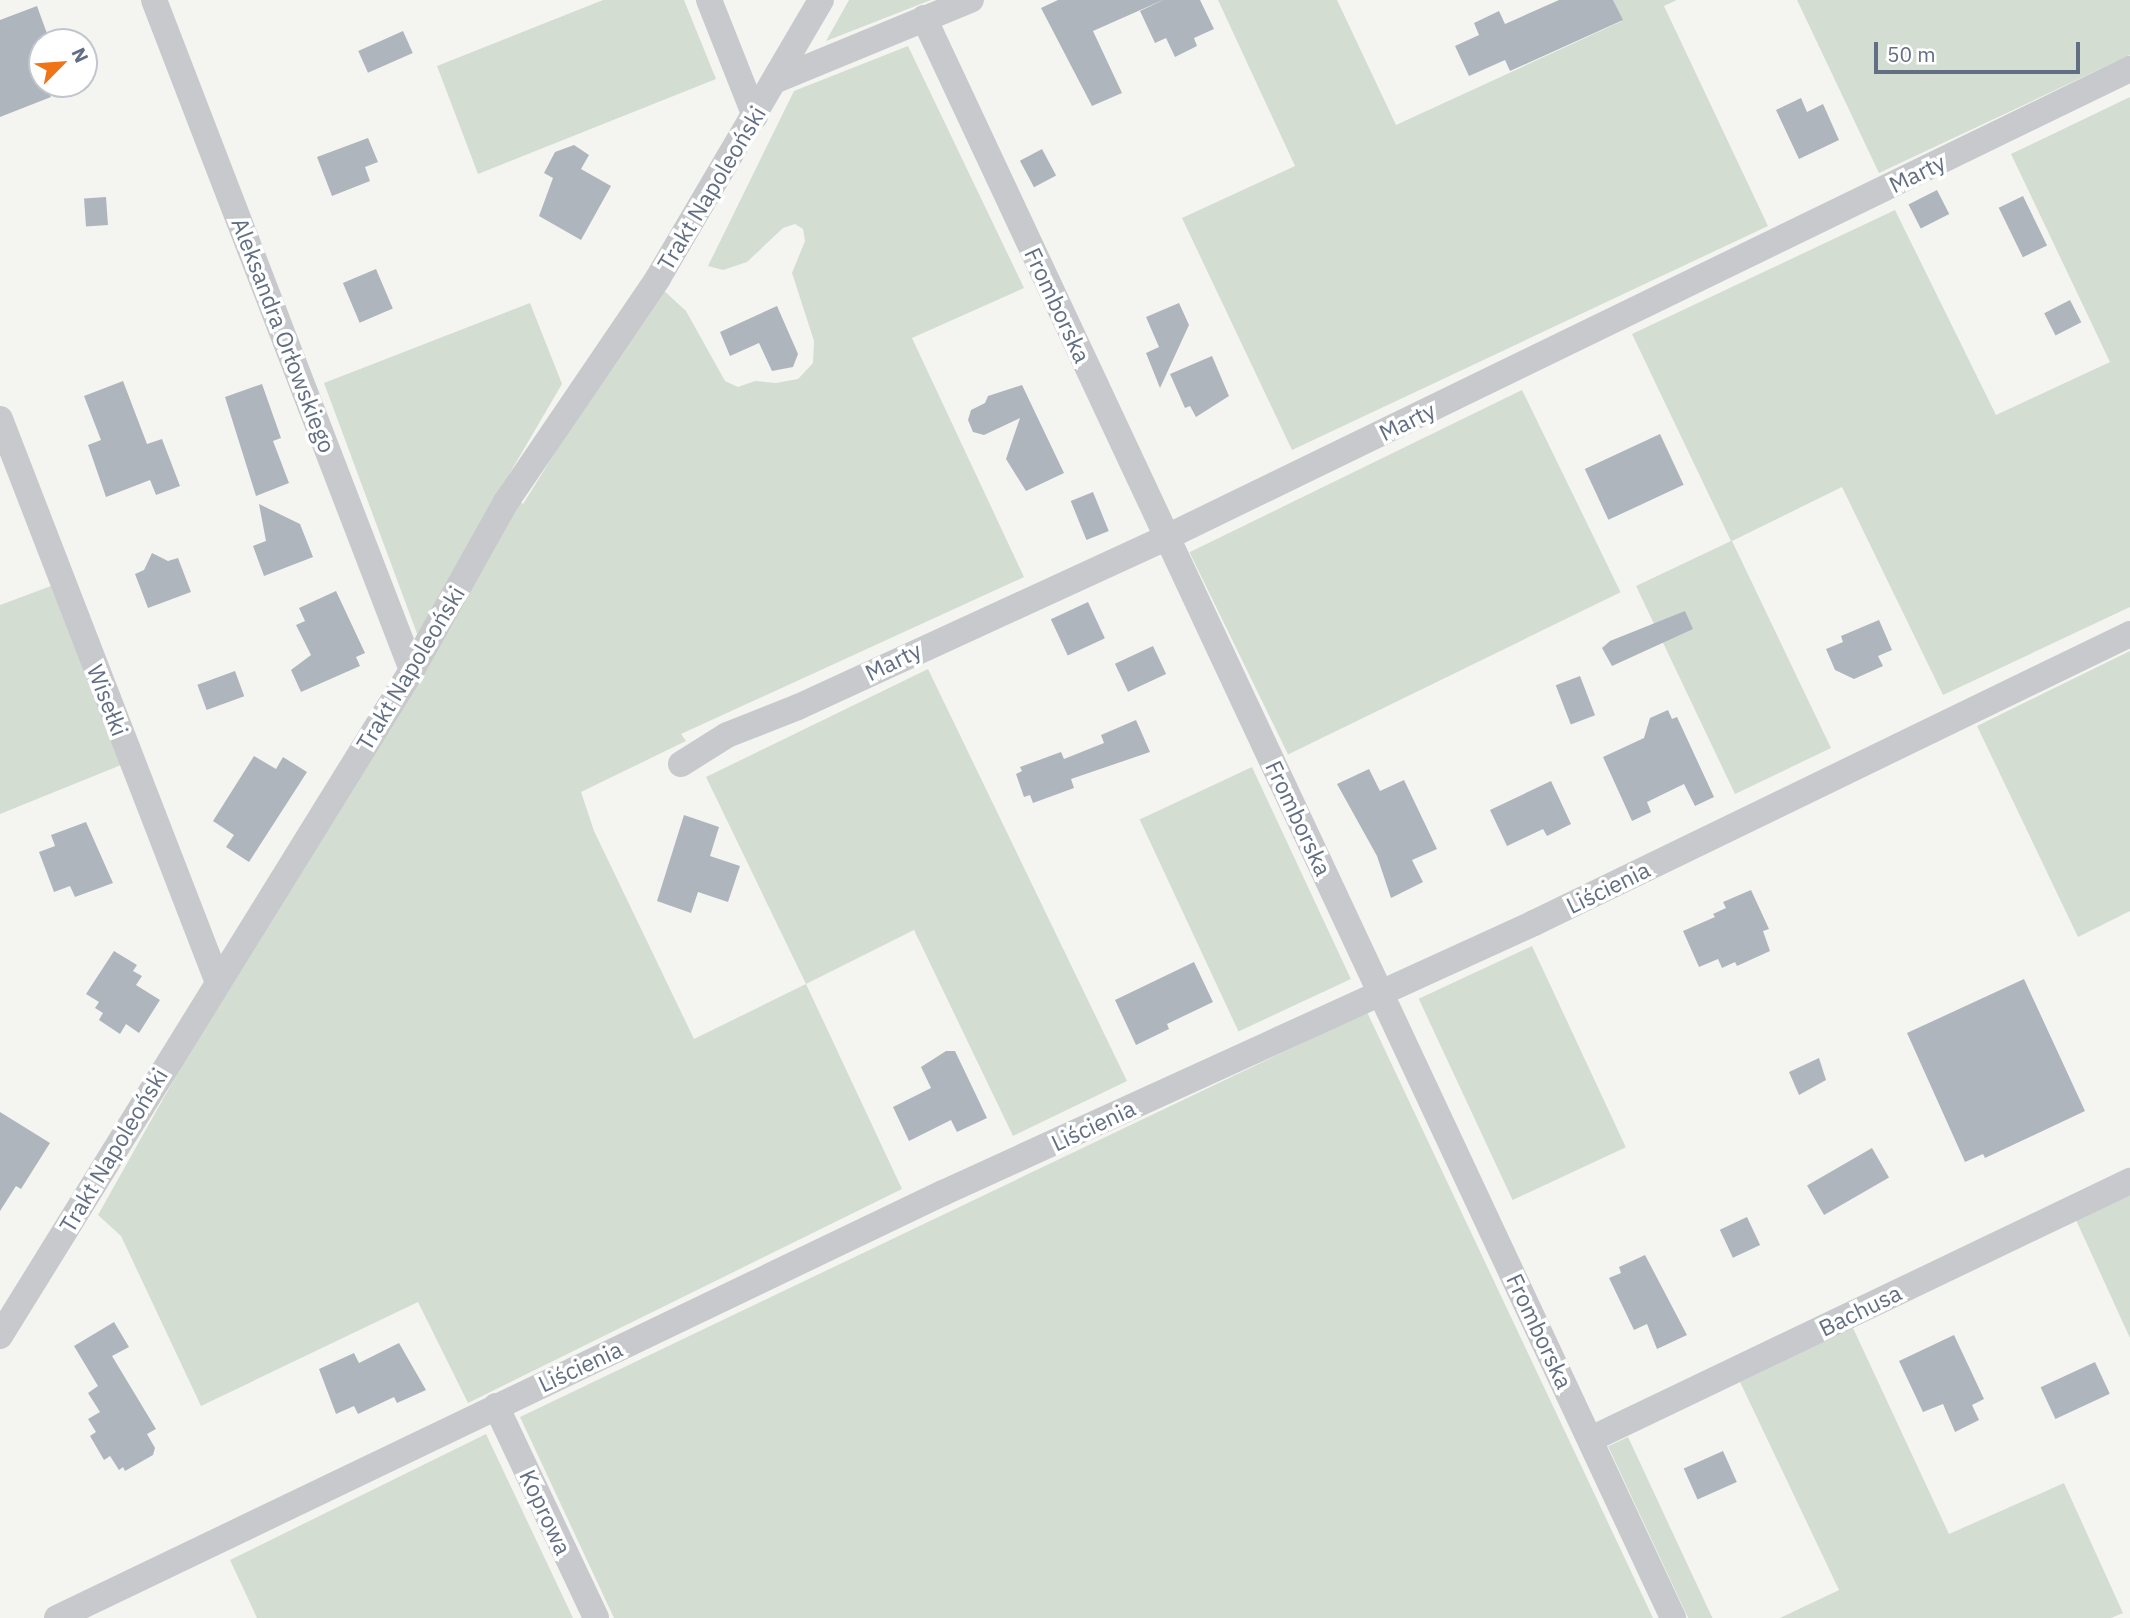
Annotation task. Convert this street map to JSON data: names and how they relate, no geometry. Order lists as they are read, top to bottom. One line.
{"streets":{"street":["Marty","Trakt Napoleoński","Fromborska","Aleksandra Orłowskiego","Wisełki","Liścienia","Bachusa","Koprowa"]},"crossings":[["Marty","Fromborska"],["Trakt Napoleoński","Aleksandra Orłowskiego"],["Trakt Napoleoński","Wisełki"],["Fromborska","Liścienia"],["Fromborska","Bachusa"],["Liścienia","Koprowa"]],"scale_bar":"50 m","north":"top right"}
